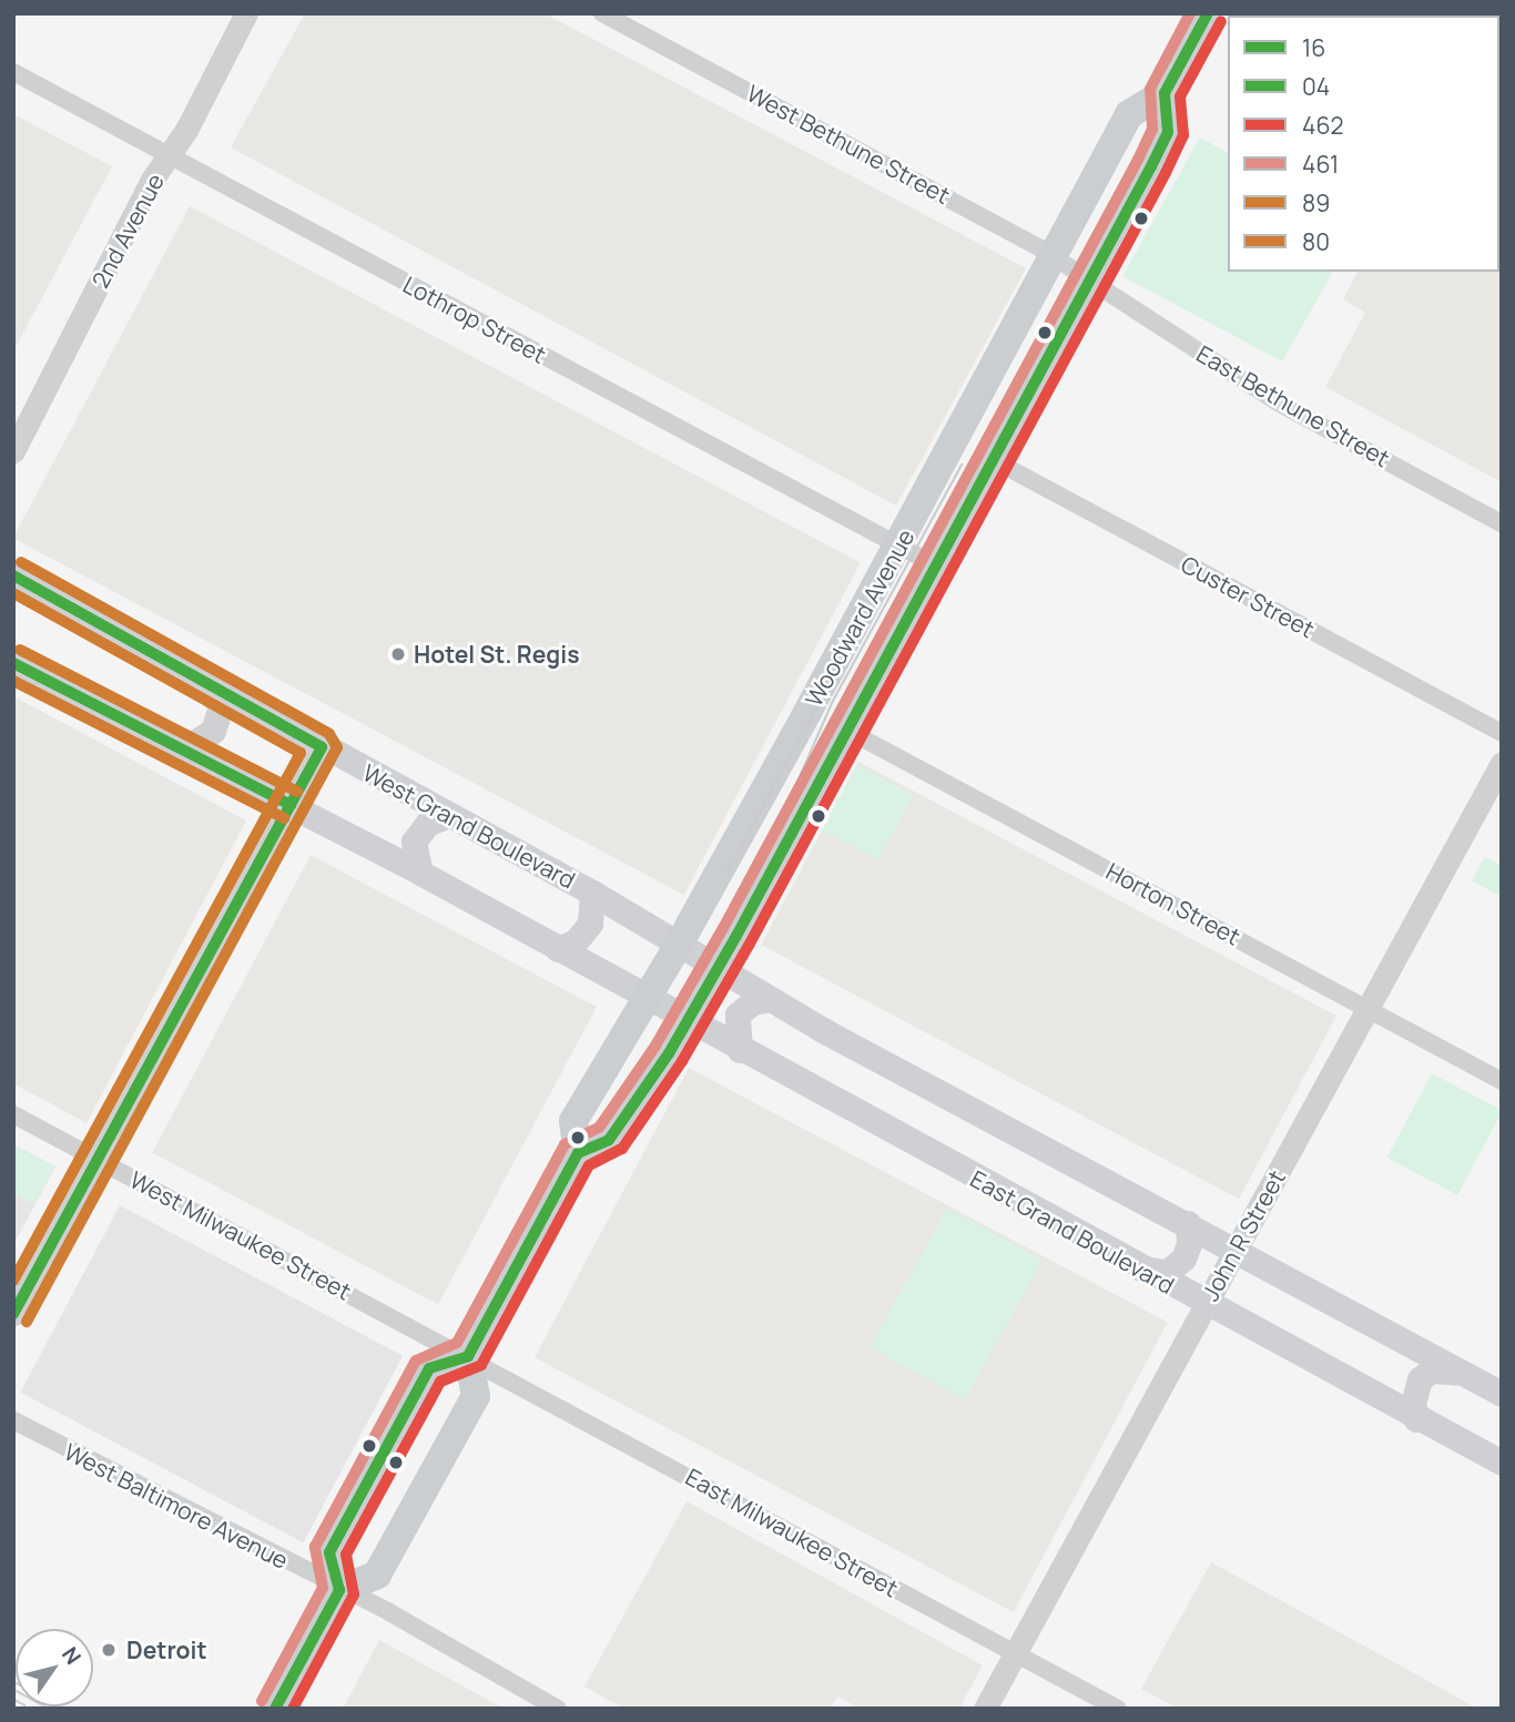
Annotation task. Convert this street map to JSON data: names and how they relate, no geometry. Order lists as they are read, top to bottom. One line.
{"streets":{"main road":["Woodward Avenue","West Grand Boulevard","East Grand Boulevard"],"street":["West Bethune Street","2nd Avenue","Lothrop Street","East Bethune Street","Custer Street","Horton Street","West Milwaukee Street","John R Street","West Baltimore Avenue","East Milwaukee Street"]},"crossings":[["West Bethune Street","East Bethune Street"],["West Bethune Street","Woodward Avenue"],["2nd Avenue","Lothrop Street"],["Lothrop Street","Woodward Avenue"],["East Bethune Street","Woodward Avenue"],["Custer Street","Woodward Avenue"],["Woodward Avenue","West Grand Boulevard"],["Woodward Avenue","Horton Street"],["Woodward Avenue","East Grand Boulevard"],["Horton Street","John R Street"],["East Grand Boulevard","John R Street"],["West Milwaukee Street","East Milwaukee Street"],["John R Street","East Milwaukee Street"]],"places":["Hotel St. Regis","Detroit"],"lines":["transit line 04","transit line 461","transit line 462","transit line 80","transit line 16","transit line 89"],"legend":["16","04","462","461","89","80"],"north":"top right"}
